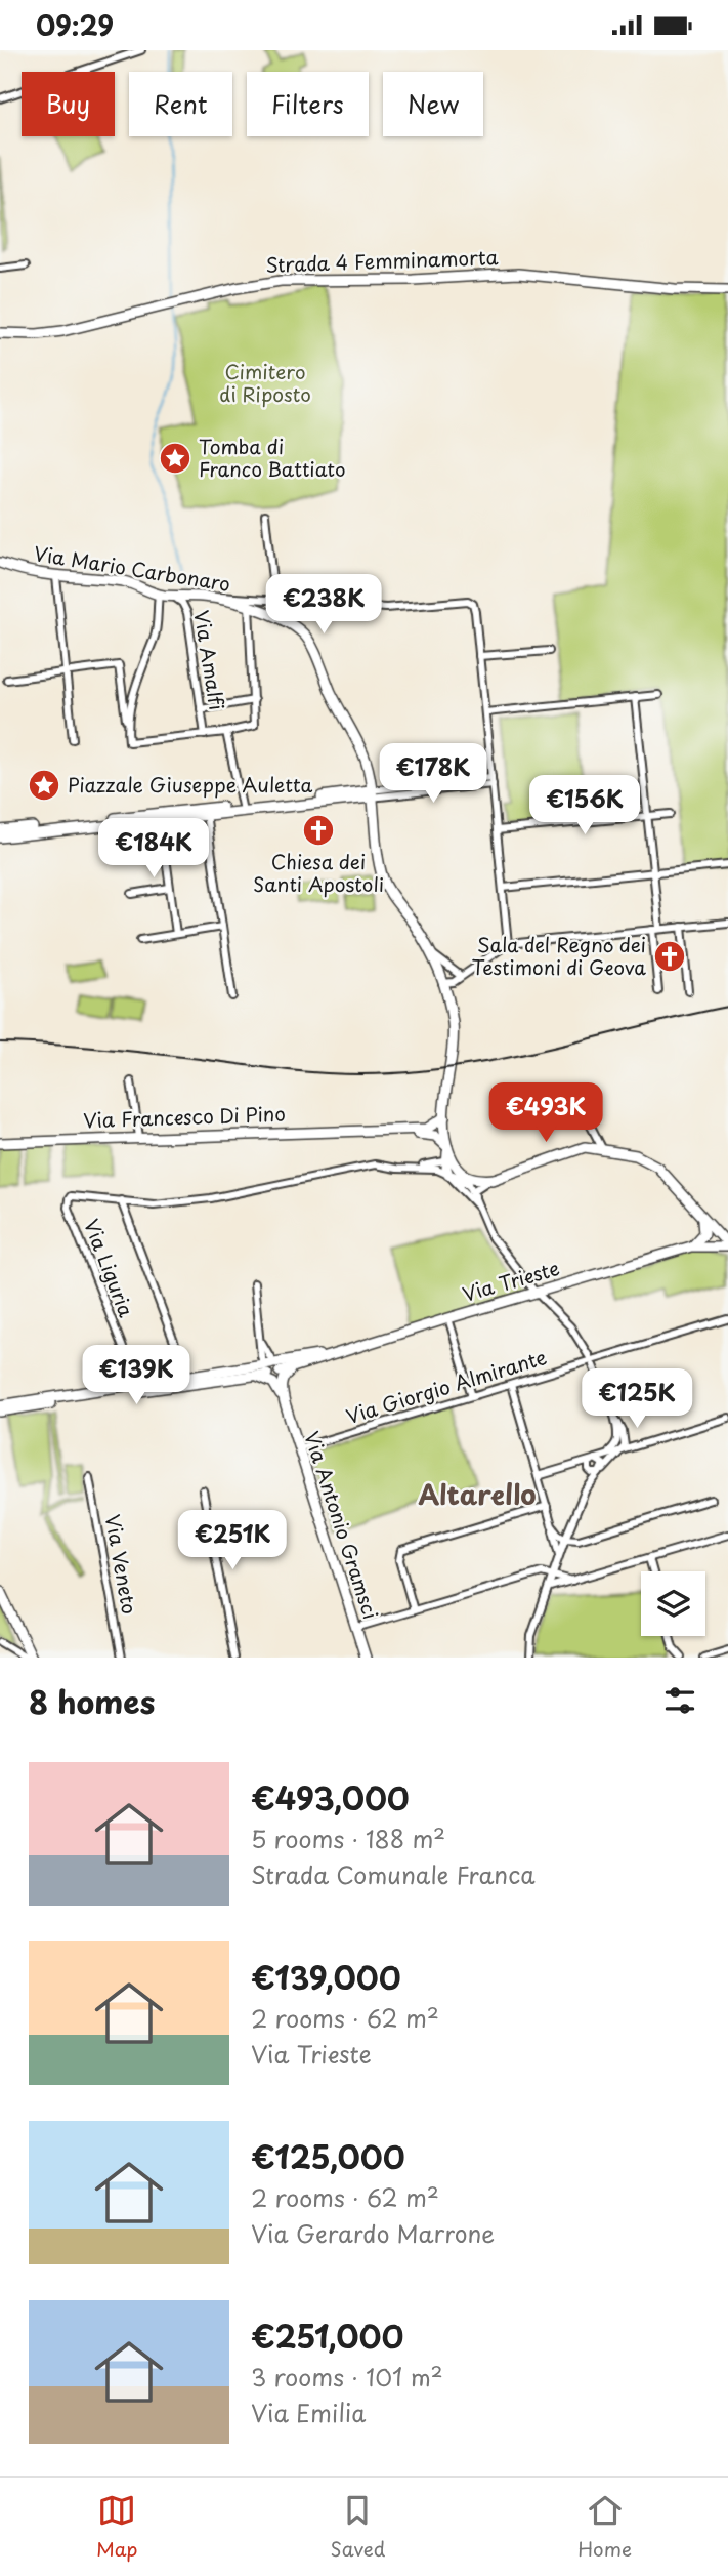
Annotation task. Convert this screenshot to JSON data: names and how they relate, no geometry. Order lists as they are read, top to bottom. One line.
{"streets":{"street":["Strada 4 Femminamorta","Via Mario Carbonaro","Via Amalfi","Via Francesco Di Pino","Via Liguria","Via Trieste","Via Giorgio Almirante","Via Antonio Gramsci","Via Veneto"]},"crossings":[["Via Mario Carbonaro","Via Amalfi"],["Via Mario Carbonaro","Via Francesco Di Pino"],["Via Giorgio Almirante","Via Antonio Gramsci"]],"districts":["Altarello"],"parks":["Cimitero di Riposto"],"places":{"place":["Tomba di Franco Battiato","Piazzale Giuseppe Auletta"],"church":["Chiesa dei Santi Apostoli","Sala del Regno dei Testimoni di Geova"]},"page":{"status":"09:29","chip":["Buy","Rent","Filters","New"],"price":["€238K","€178K","€156K","€184K","€493K","€139K","€125K","€251K"],"heading":"8 homes","list":[{"name":"€493,000","note":"5 rooms · 188 m² · Strada Comunale Franca"},{"name":"€139,000","note":"2 rooms · 62 m² · Via Trieste"},{"name":"€125,000","note":"2 rooms · 62 m² · Via Gerardo Marrone"},{"name":"€251,000","note":"3 rooms · 101 m² · Via Emilia"}],"tabs":["Map","Saved","Home"]}}
